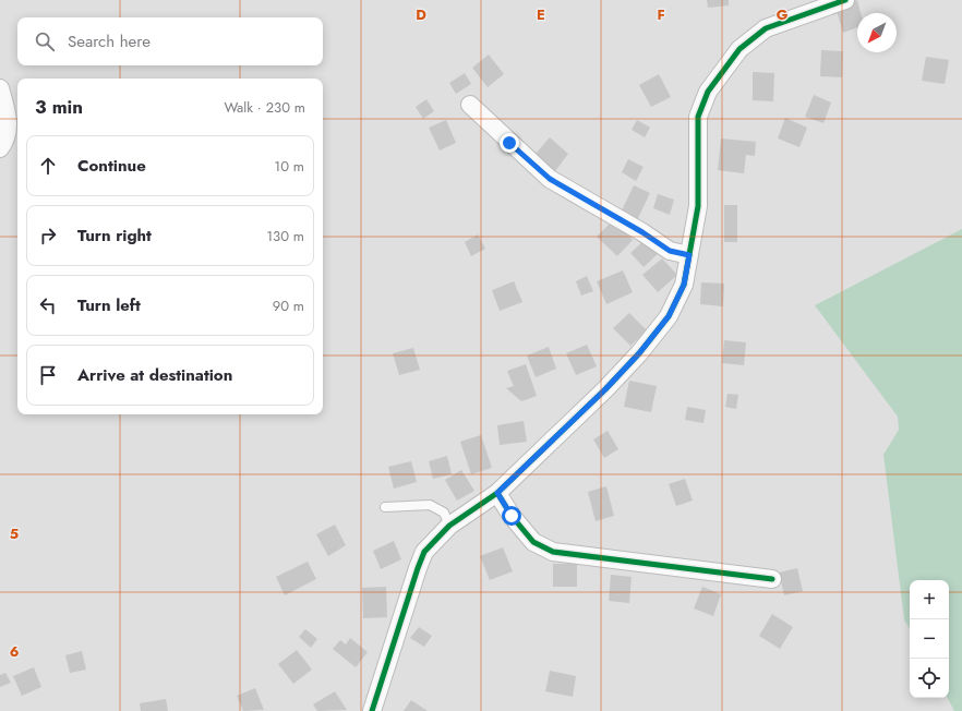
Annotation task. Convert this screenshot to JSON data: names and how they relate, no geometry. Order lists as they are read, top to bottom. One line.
{"north":"bottom left","page":{"search":"Search here","heading":["3 min","Walk · 230 m"],"list":[["Continue","10 m"],["Turn right","130 m"],["Turn left","90 m"],"Arrive at destination"],"map_buttons":["+","−"]},"grid":{"columns":["D","E","F","G"],"rows":["5","6"]}}
